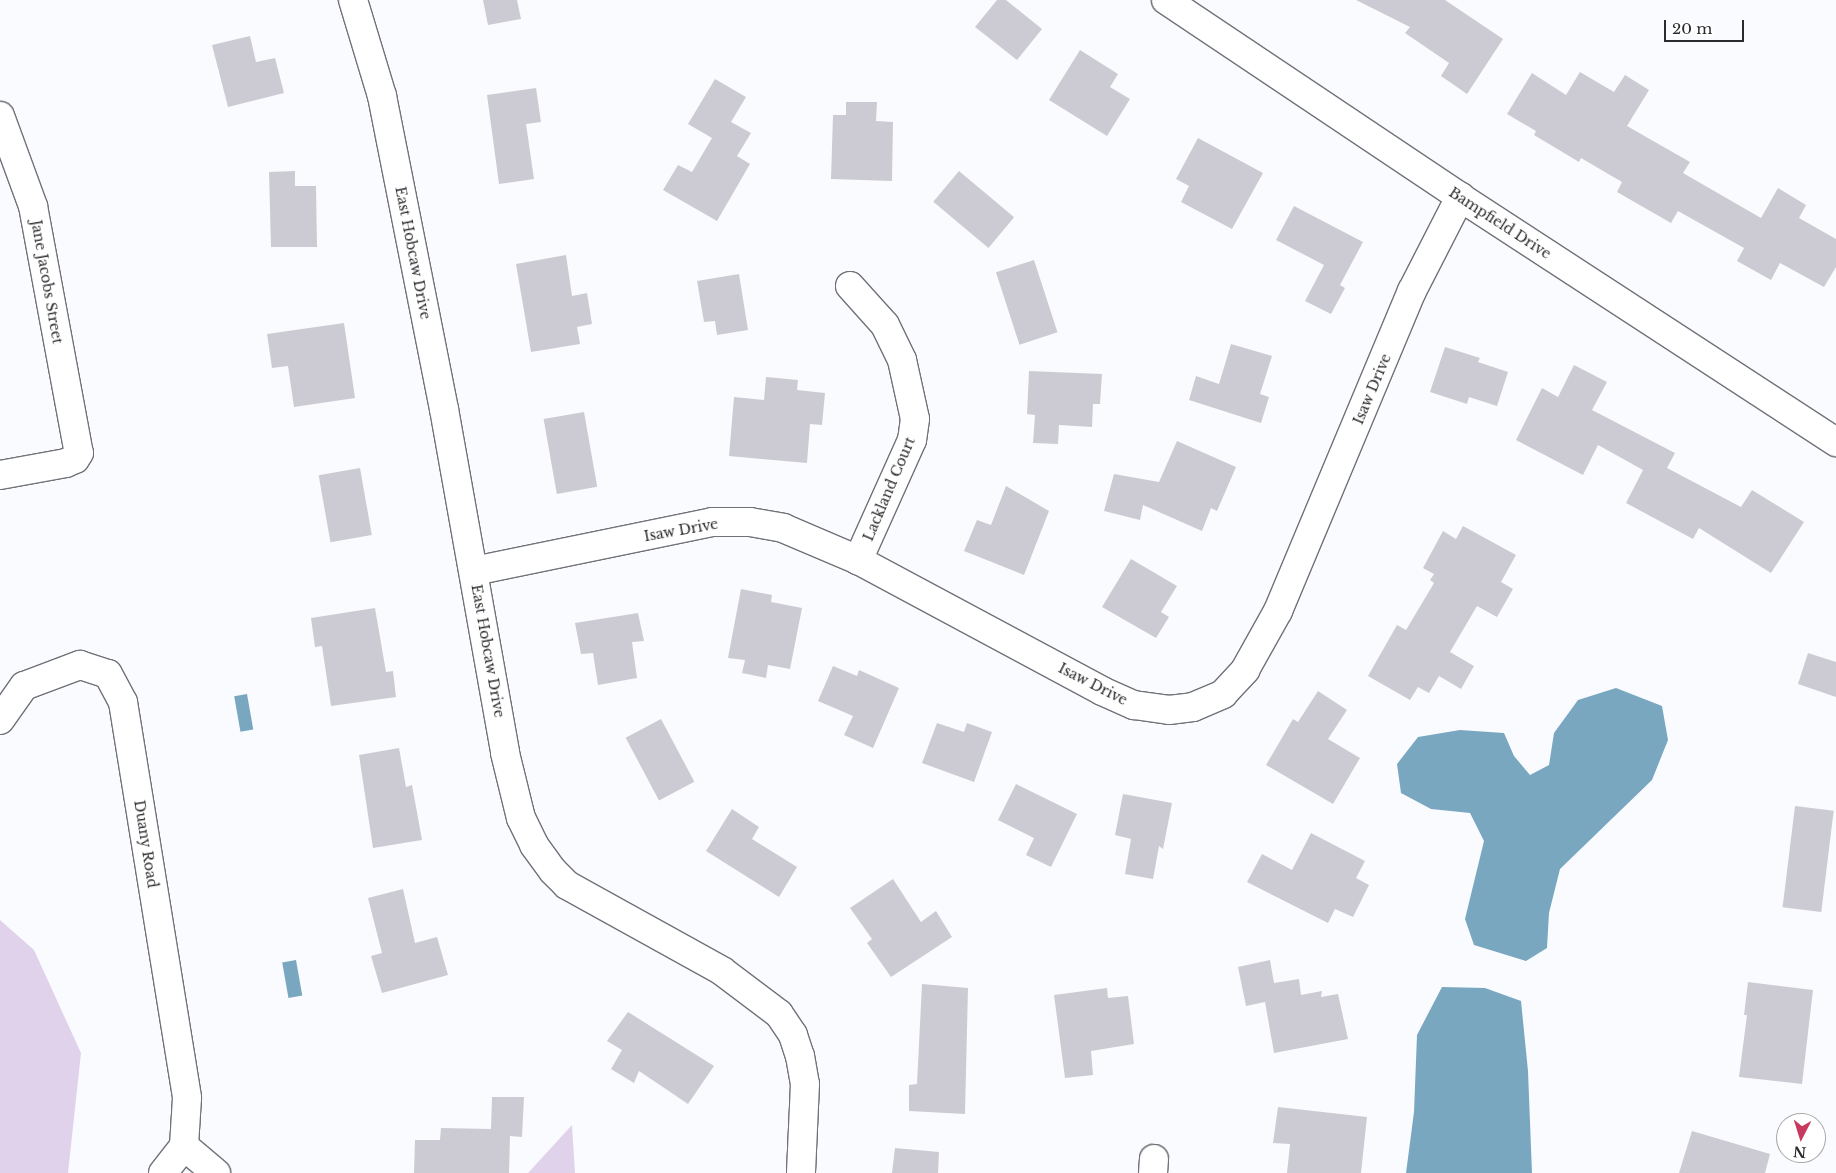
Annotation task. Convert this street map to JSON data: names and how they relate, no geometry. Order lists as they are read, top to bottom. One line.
{"streets":{"street":["Bampfield Drive","East Hobcaw Drive","Jane Jacobs Street","Isaw Drive","Lackland Court","Duany Road"]},"crossings":[["Bampfield Drive","Isaw Drive"],["East Hobcaw Drive","Isaw Drive"],["Isaw Drive","Lackland Court"]],"scale_bar":"20 m","north":"bottom"}
